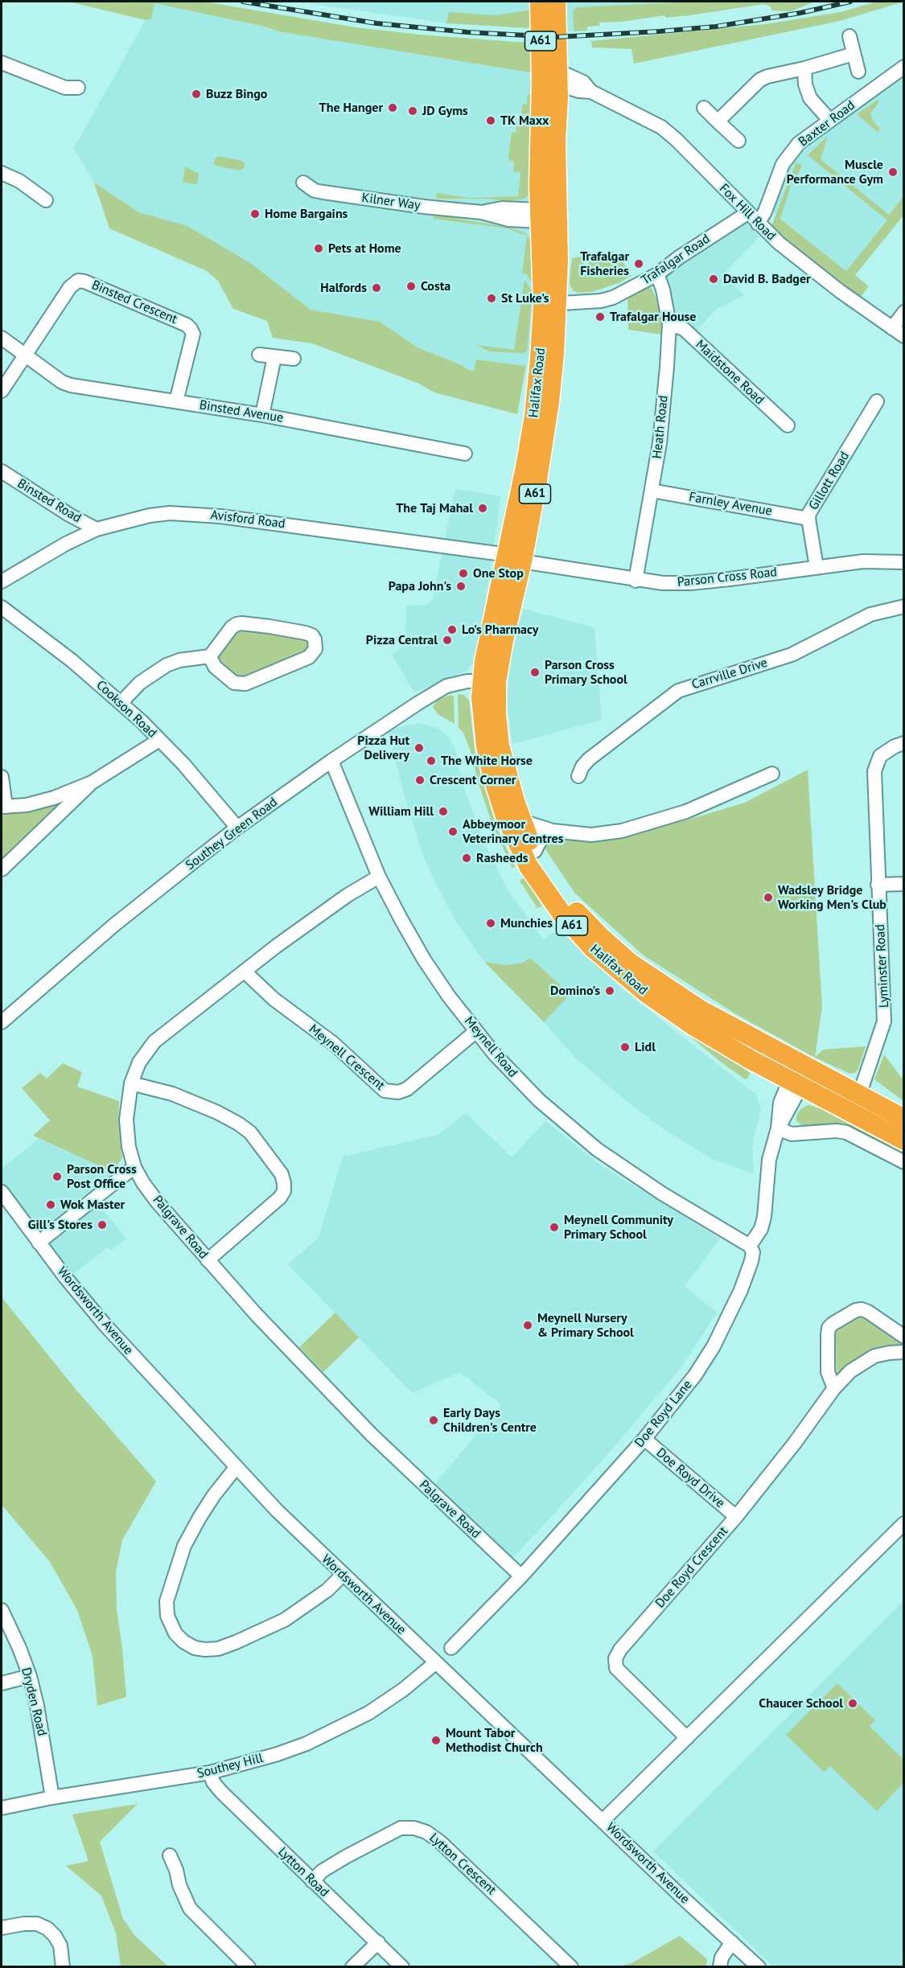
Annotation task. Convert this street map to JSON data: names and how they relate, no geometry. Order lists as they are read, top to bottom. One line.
{"streets":{"highway":["A61","Halifax Road"],"street":["Baxter Road","Kilner Way","Fox Hill Road","Trafalgar Road","Binsted Crescent","Maidstone Road","Binsted Avenue","Heath Road","Gillott Road","Binsted Road","Farnley Avenue","Avisford Road","Parson Cross Road","Carrville Drive","Cookson Road","Southey Green Road","Lyminster Road","Meynell Road","Meynell Crescent","Palgrave Road","Wordsworth Avenue","Doe Royd Lane","Doe Royd Drive","Doe Royd Crescent","Dryden Road","Southey Hill","Lytton Crescent","Lytton Road"]},"crossings":[["A61","Fox Hill Road"],["A61","Halifax Road"],["Baxter Road","Fox Hill Road"],["Kilner Way","Halifax Road"],["Fox Hill Road","Trafalgar Road"],["Fox Hill Road","Halifax Road"],["Trafalgar Road","Halifax Road"],["Trafalgar Road","Heath Road"],["Binsted Crescent","Binsted Avenue"],["Maidstone Road","Heath Road"],["Halifax Road","Avisford Road"],["Halifax Road","Parson Cross Road"],["Halifax Road","Southey Green Road"],["Halifax Road","Lyminster Road"],["Halifax Road","Doe Royd Lane"],["Heath Road","Farnley Avenue"],["Heath Road","Parson Cross Road"],["Gillott Road","Farnley Avenue"],["Gillott Road","Parson Cross Road"],["Binsted Road","Avisford Road"],["Avisford Road","Parson Cross Road"],["Cookson Road","Southey Green Road"],["Southey Green Road","Meynell Road"],["Meynell Road","Meynell Crescent"],["Meynell Road","Palgrave Road"],["Meynell Road","Doe Royd Lane"],["Meynell Crescent","Palgrave Road"],["Palgrave Road","Doe Royd Lane"],["Wordsworth Avenue","Southey Hill"],["Doe Royd Lane","Doe Royd Drive"],["Doe Royd Drive","Doe Royd Crescent"],["Dryden Road","Southey Hill"],["Southey Hill","Lytton Road"],["Lytton Crescent","Lytton Road"]],"places":["Buzz Bingo","The Hanger","JD Gyms","TK Maxx","Muscle Performance Gym","Home Bargains","Pets at Home","Trafalgar Fisheries","David B. Badger","Costa","Halfords","St Luke's","Trafalgar House","The Taj Mahal","One Stop","Papa John's","Lo's Pharmacy","Pizza Central","Parson Cross Primary School","Pizza Hut Delivery","The White Horse","Crescent Corner","William Hill","Abbeymoor Veterinary Centres","Rasheeds","Wadsley Bridge Working Men's Club","Munchies","Domino's","Lidl","Parson Cross Post Office","Wok Master","Gill's Stores","Meynell Community Primary School","Meynell Nursery & Primary School","Early Days Children's Centre","Chaucer School","Mount Tabor Methodist Church"]}
